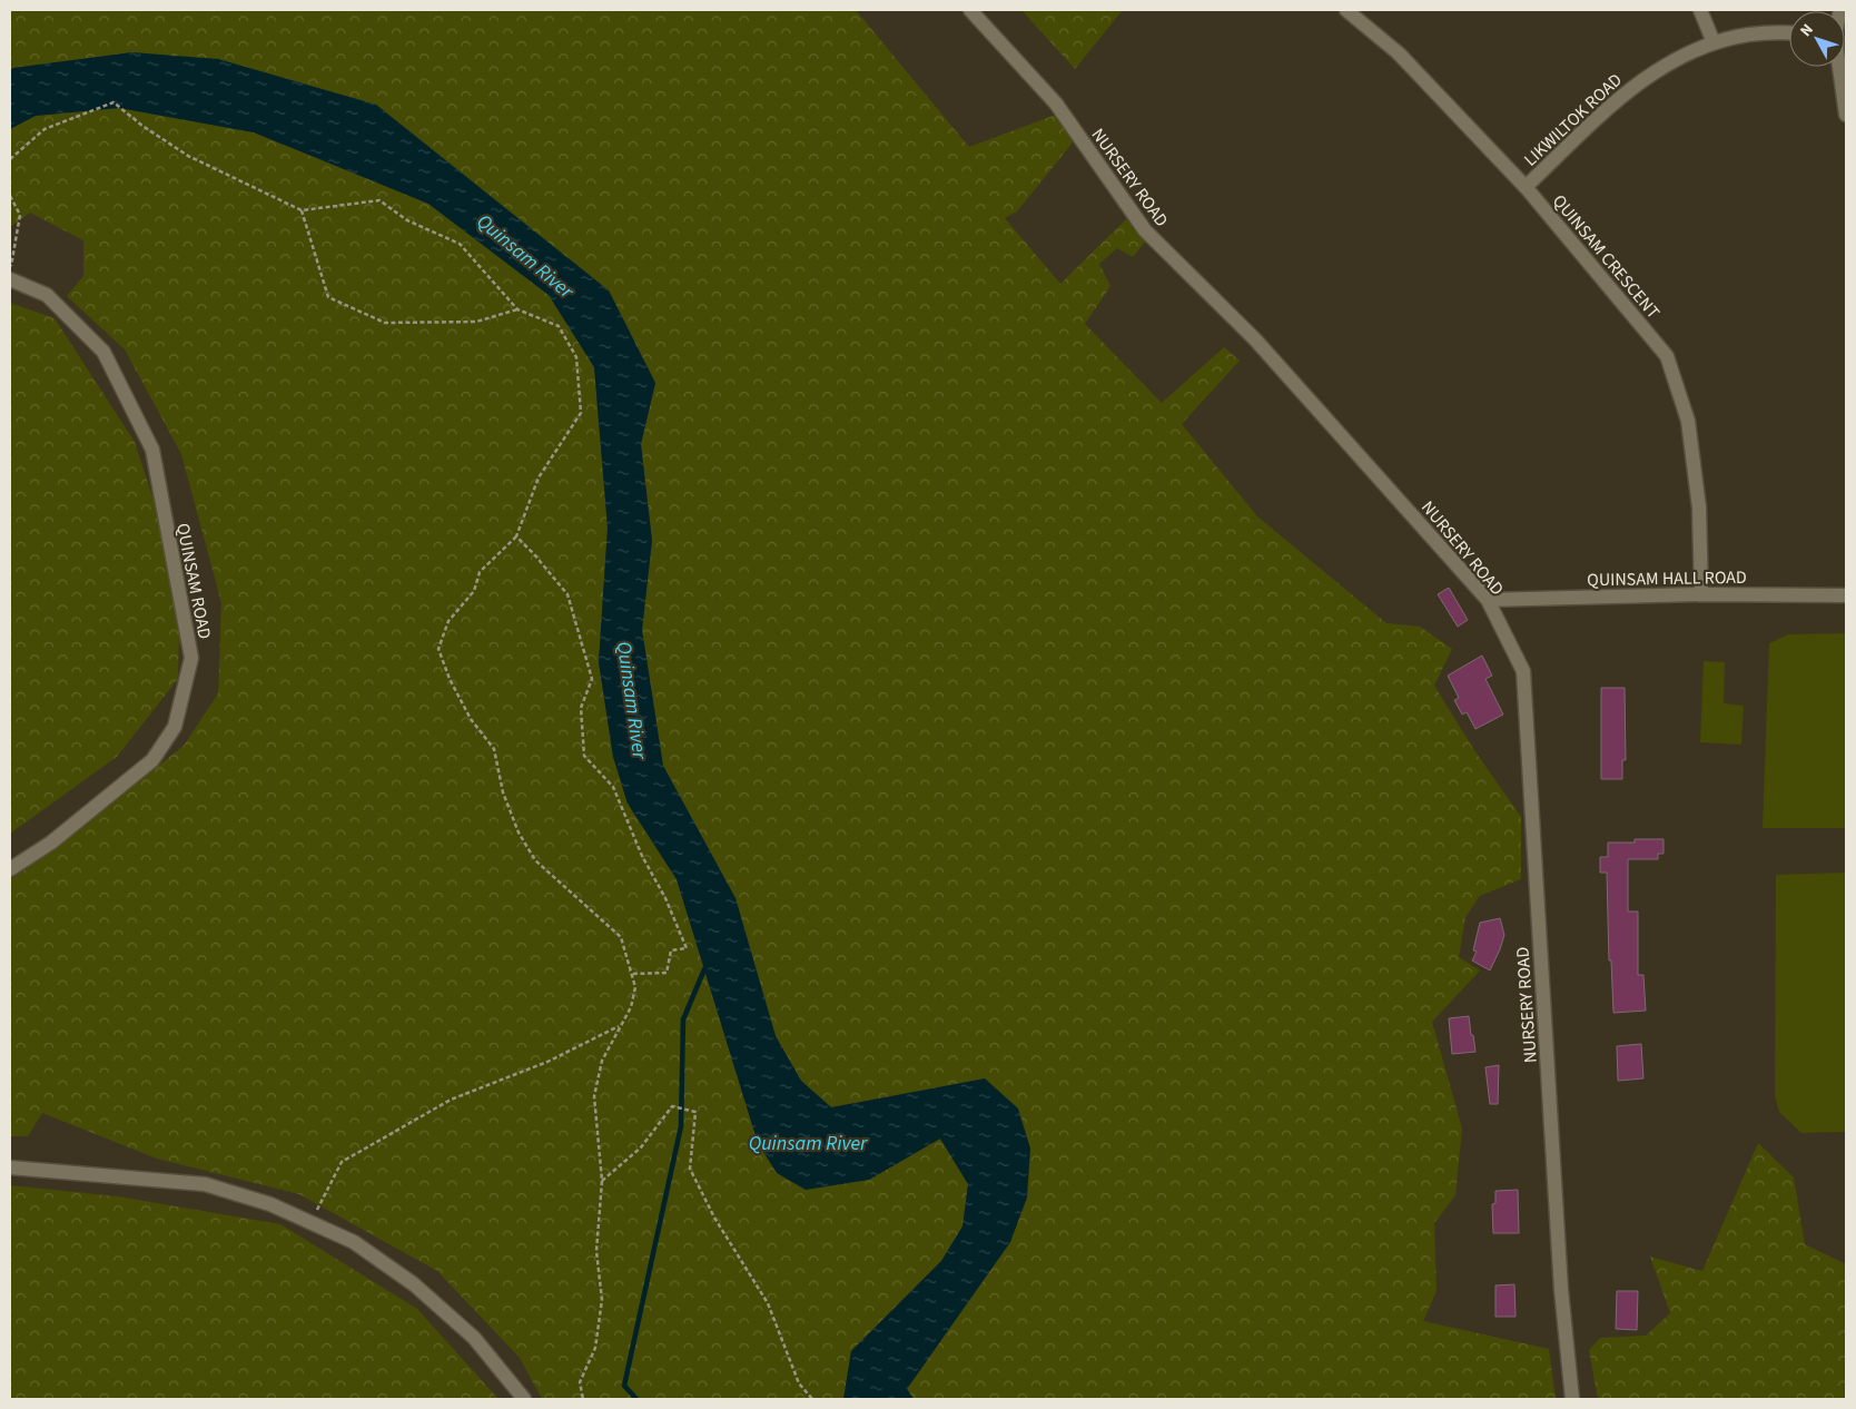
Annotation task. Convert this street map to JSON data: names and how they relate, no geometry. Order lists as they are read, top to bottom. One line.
{"streets":{"street":["LIKWILTOK ROAD","NURSERY ROAD","QUINSAM CRESCENT","QUINSAM HALL ROAD","QUINSAM ROAD"]},"crossings":[["LIKWILTOK ROAD","QUINSAM CRESCENT"],["NURSERY ROAD","QUINSAM HALL ROAD"],["QUINSAM CRESCENT","QUINSAM HALL ROAD"]],"water":["Quinsam River"],"north":"top left"}
